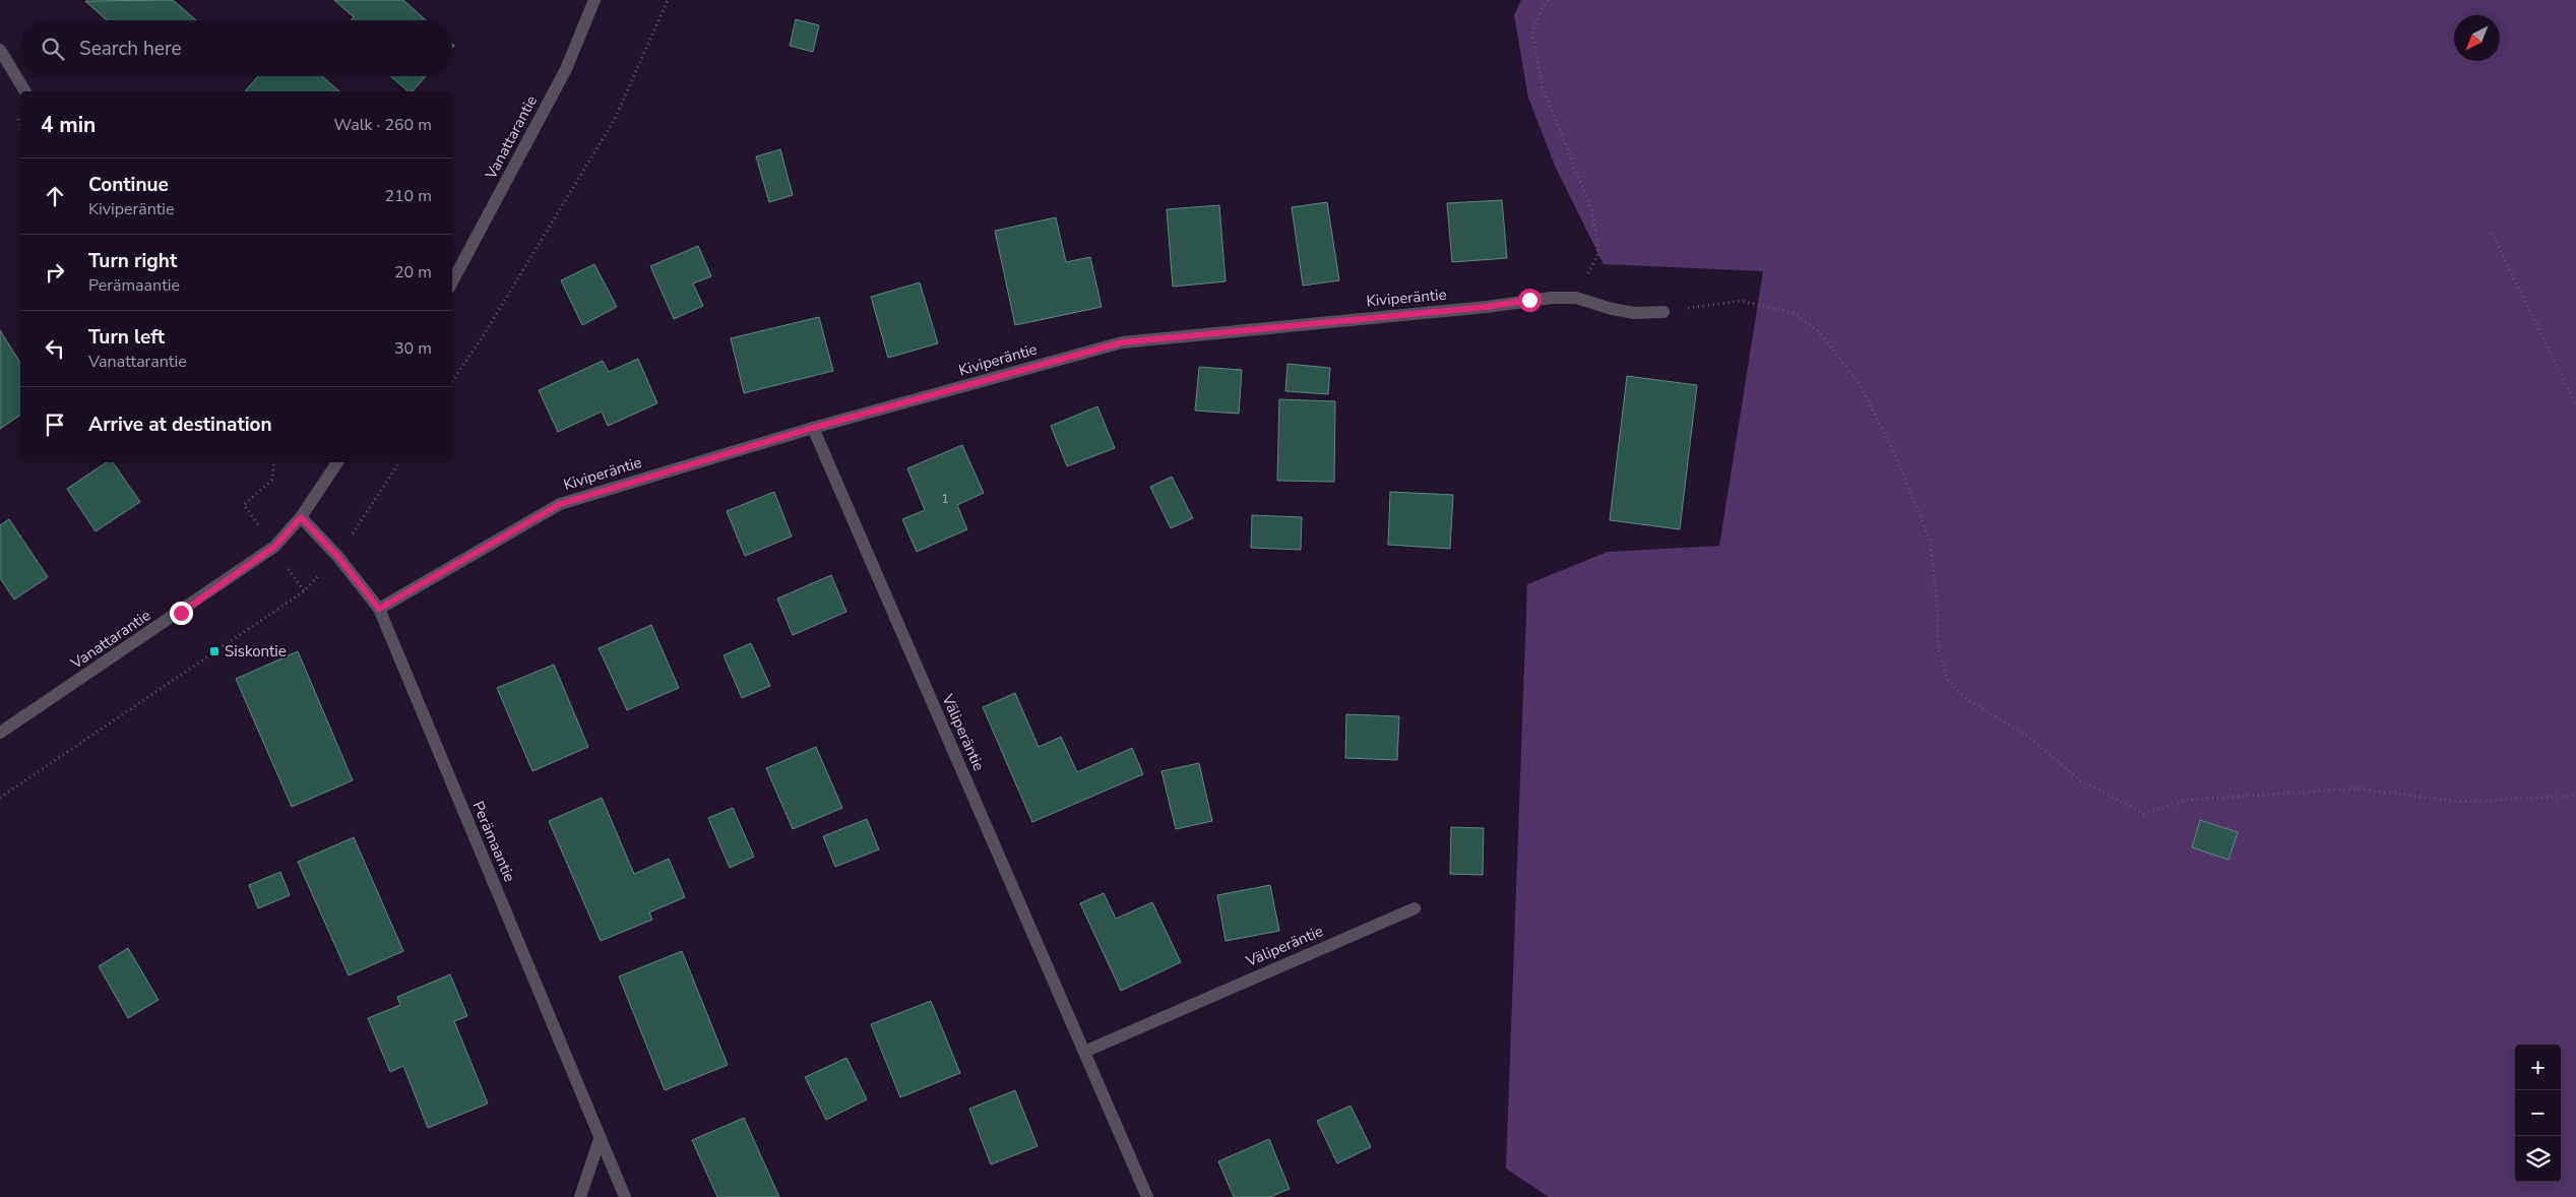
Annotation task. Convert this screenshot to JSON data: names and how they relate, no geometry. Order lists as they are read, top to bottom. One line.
{"streets":{"street":["Vanattarantie","Kiviperäntie","Väliperäntie","Perämaantie"]},"crossings":[["Vanattarantie","Perämaantie"],["Kiviperäntie","Väliperäntie"],["Kiviperäntie","Perämaantie"]],"places":{"transit":["Siskontie"]},"house_numbers":["1"],"north":"bottom left","page":{"search":"Search here","heading":["4 min","Walk · 260 m"],"list":[["Continue","Kiviperäntie","210 m"],["Turn right","Perämaantie","20 m"],["Turn left","Vanattarantie","30 m"],"Arrive at destination"],"map_buttons":["+","−"]}}
